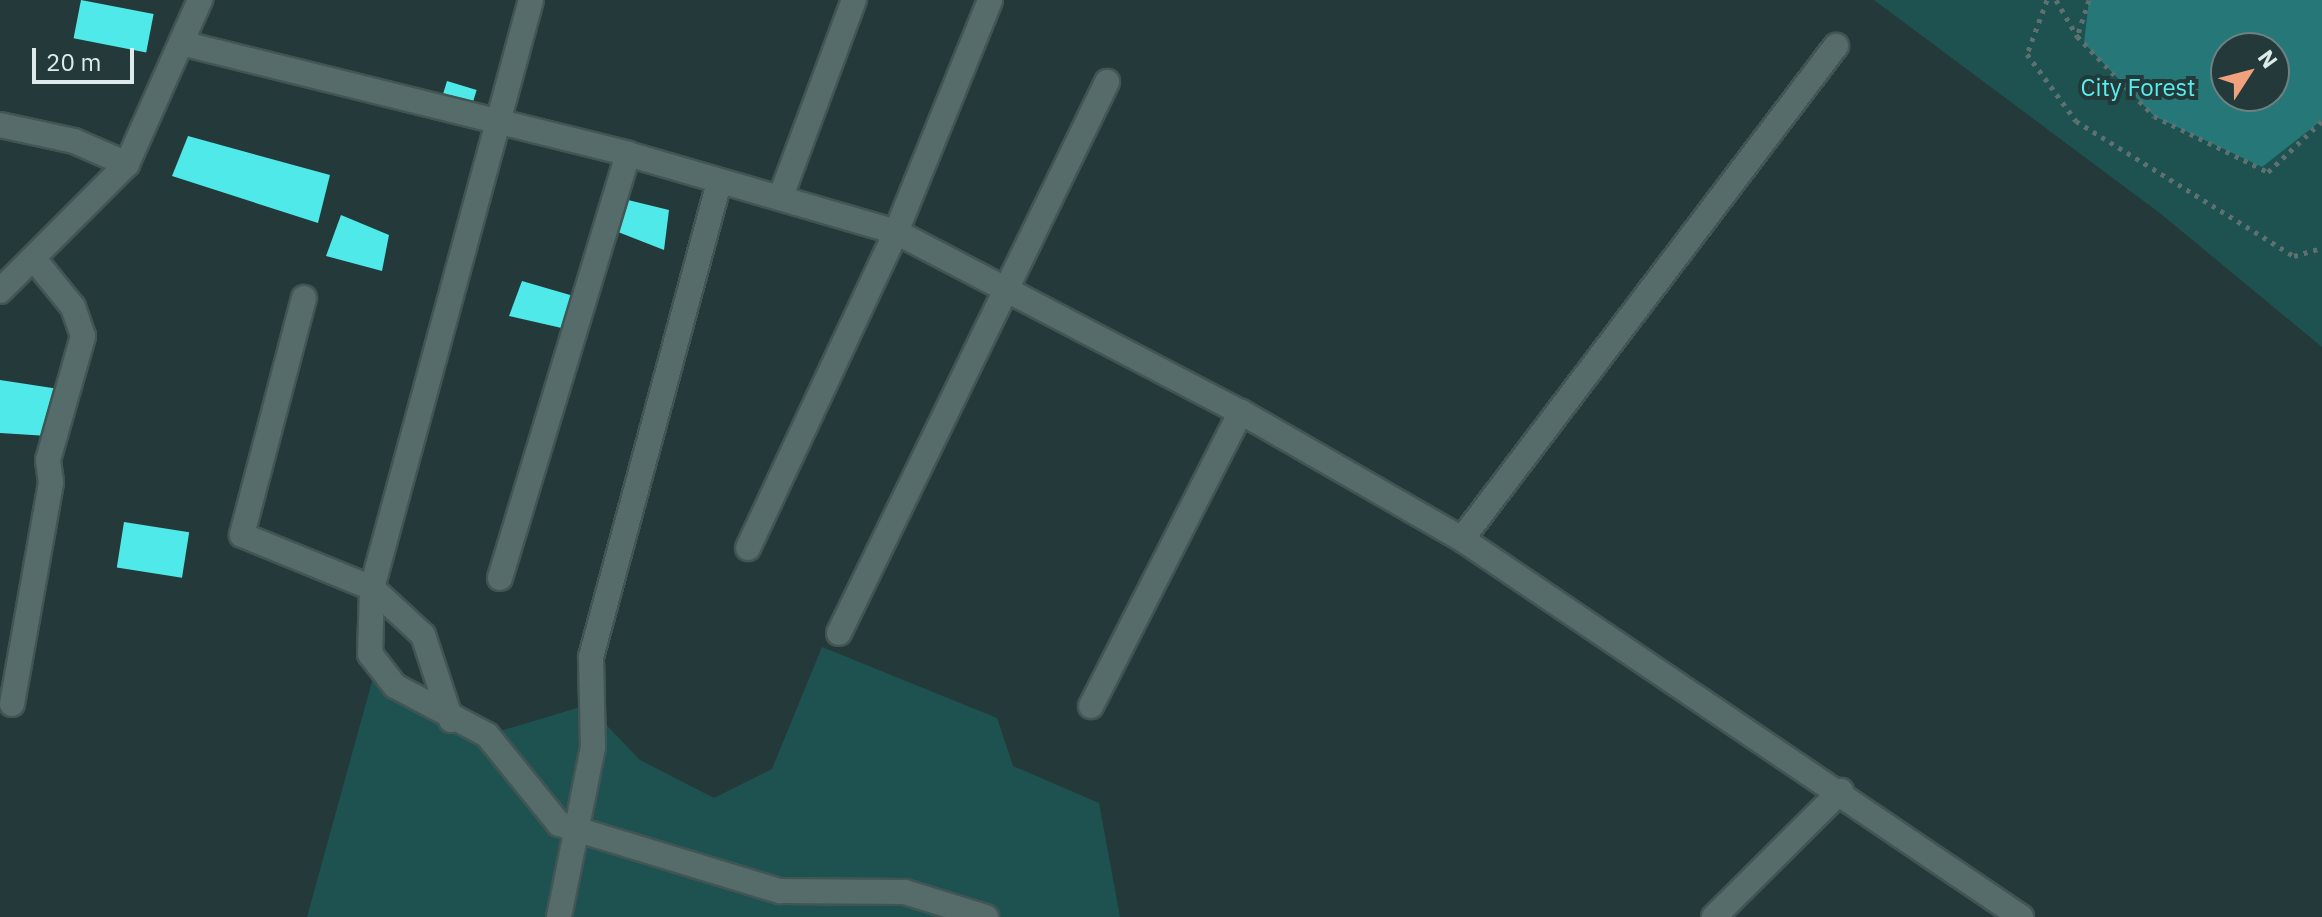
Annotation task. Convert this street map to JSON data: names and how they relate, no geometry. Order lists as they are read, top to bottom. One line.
{"parks":["City Forest"],"scale_bar":"20 m","north":"top right"}
